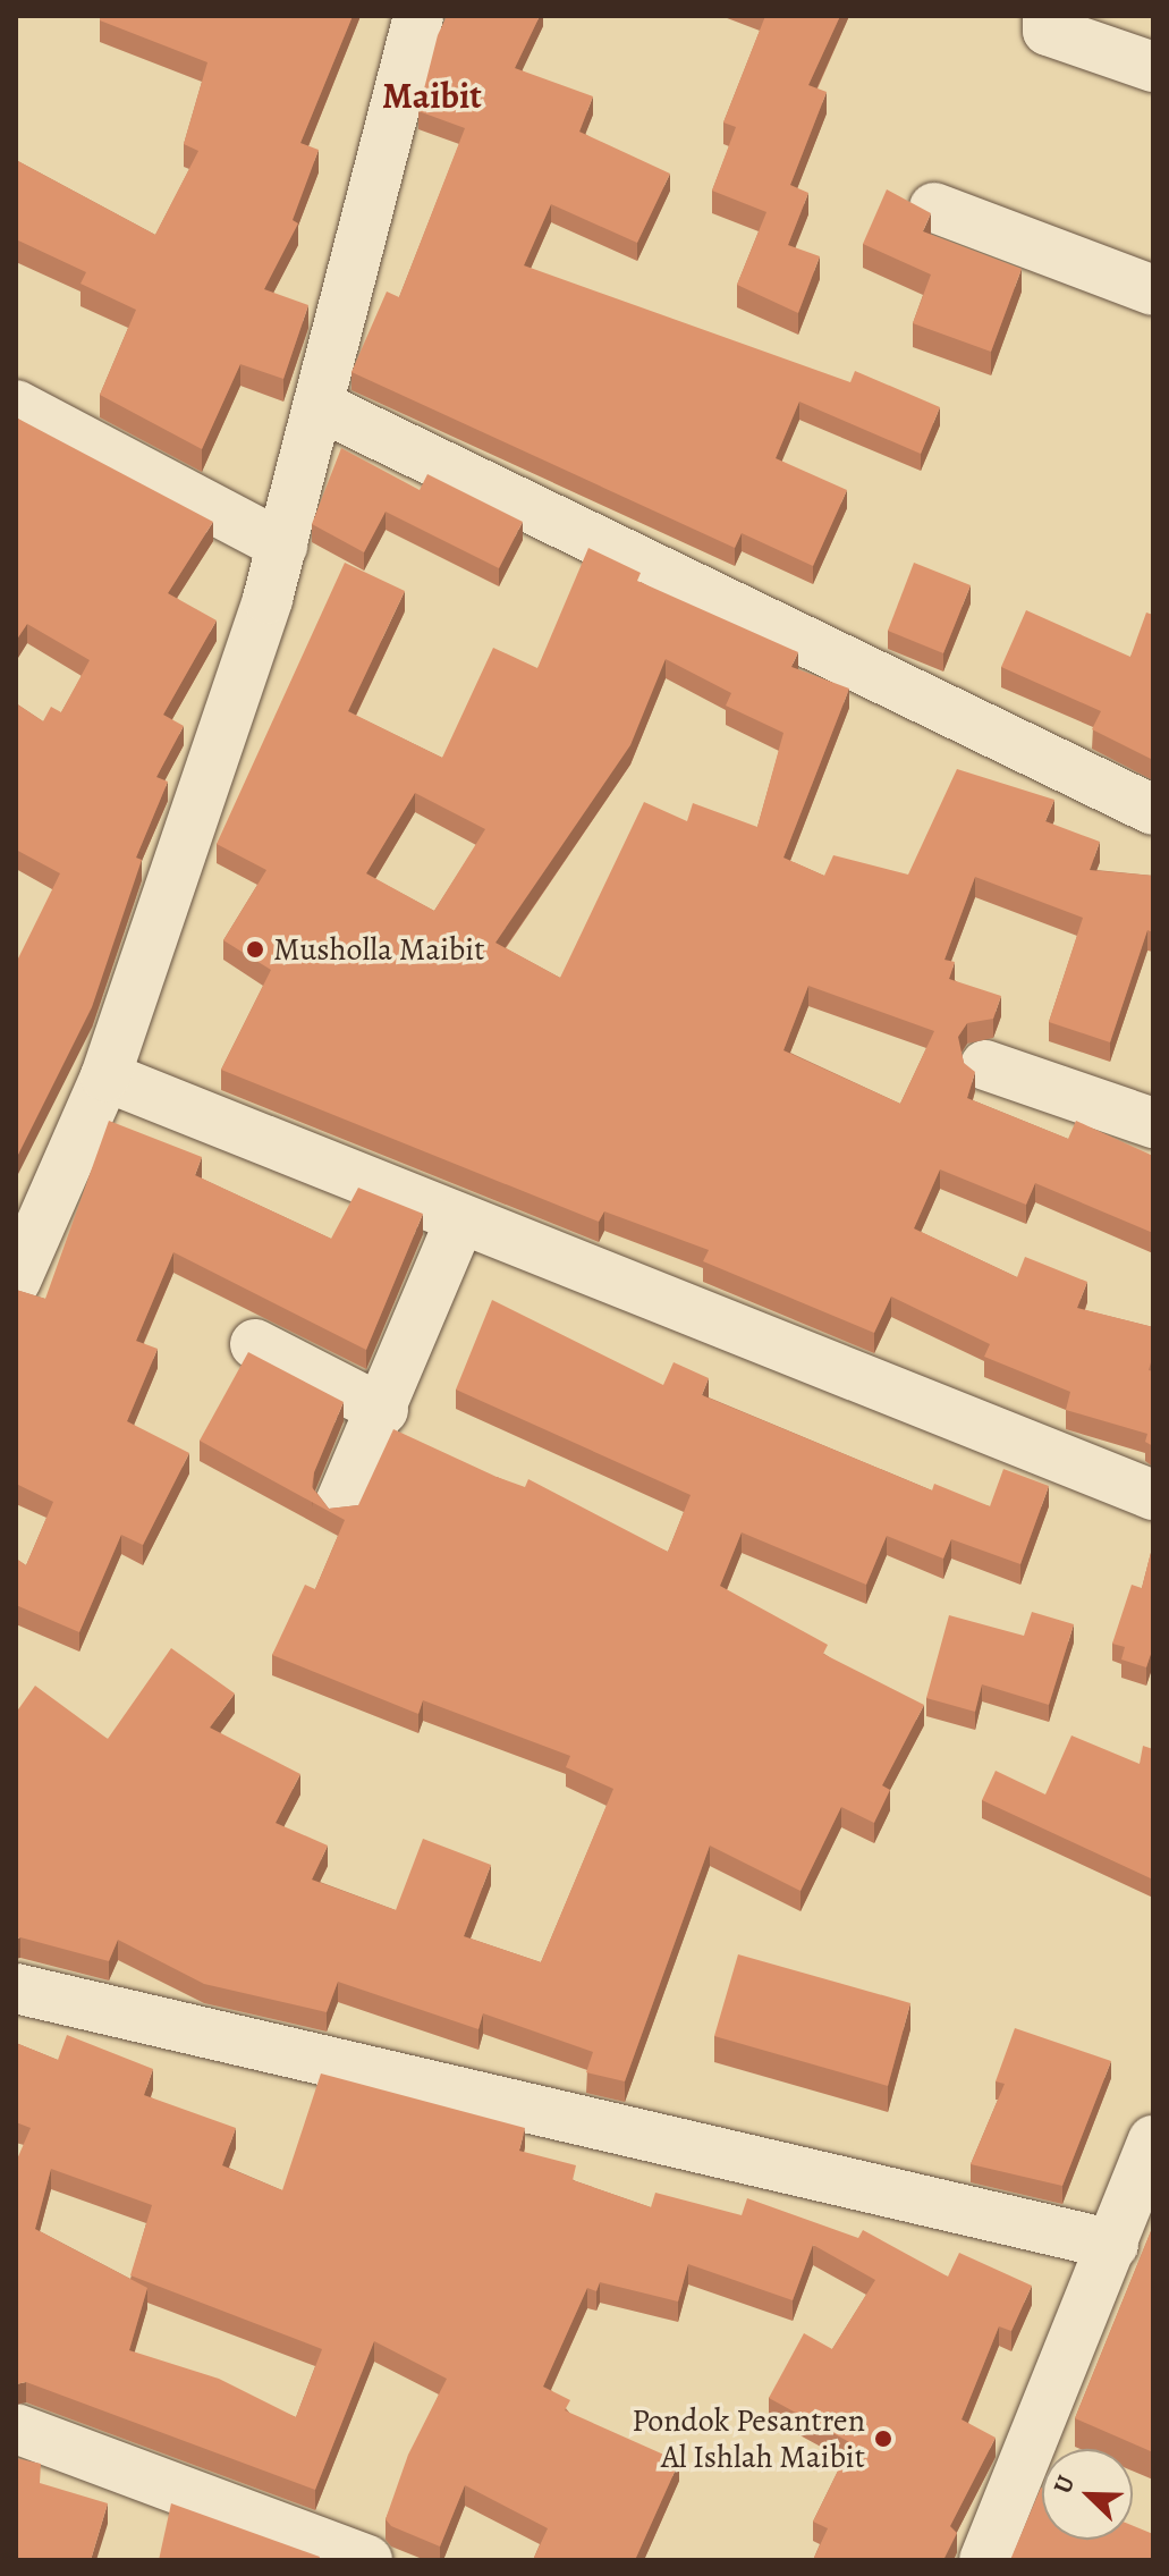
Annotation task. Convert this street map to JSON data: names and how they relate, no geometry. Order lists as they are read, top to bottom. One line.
{"districts":["Maibit"],"places":["Musholla Maibit","Pondok Pesantren Al Ishlah Maibit"],"north":"top left"}
